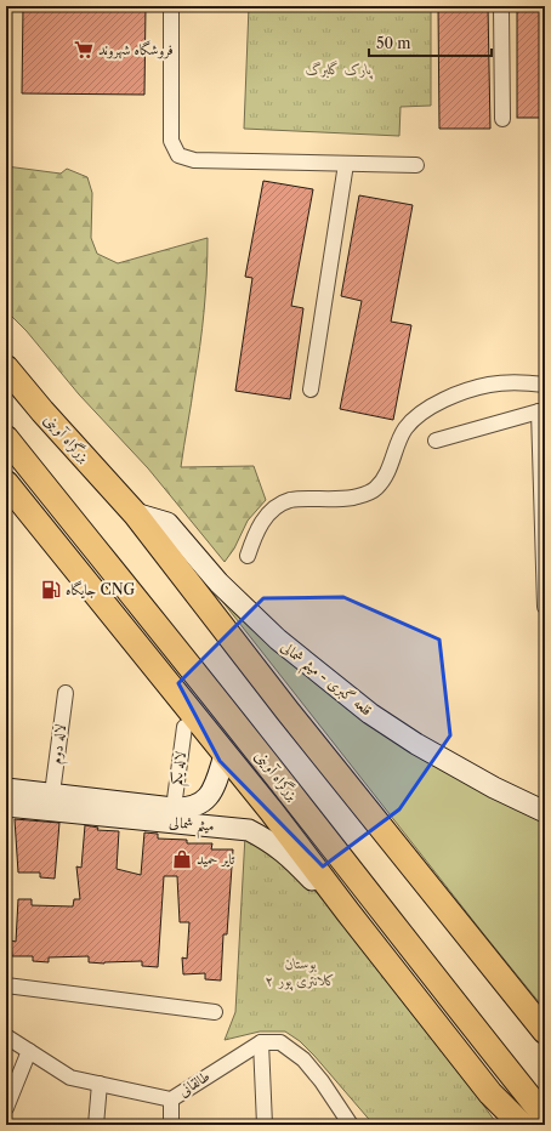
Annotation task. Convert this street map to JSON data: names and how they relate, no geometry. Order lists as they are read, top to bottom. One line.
{"streets":{"highway":["بزرگراه آوینی"],"main road":["قلعه گبری - میثم شمالی","میثم شمالی"],"street":["لاله دوم","لاله یکم","طالقانی"]},"crossings":[["بزرگراه آوینی","قلعه گبری - میثم شمالی"],["لاله دوم","میثم شمالی"],["لاله یکم","میثم شمالی"]],"parks":["پارک گلبرگ","بوستان کلانتری پور ۲"],"places":{"supermarket":["فروشگاه شهروند"],"fuel station":["جایگاه CNG"],"shop":["تایر حمید"]},"scale_bar":"50 m"}
